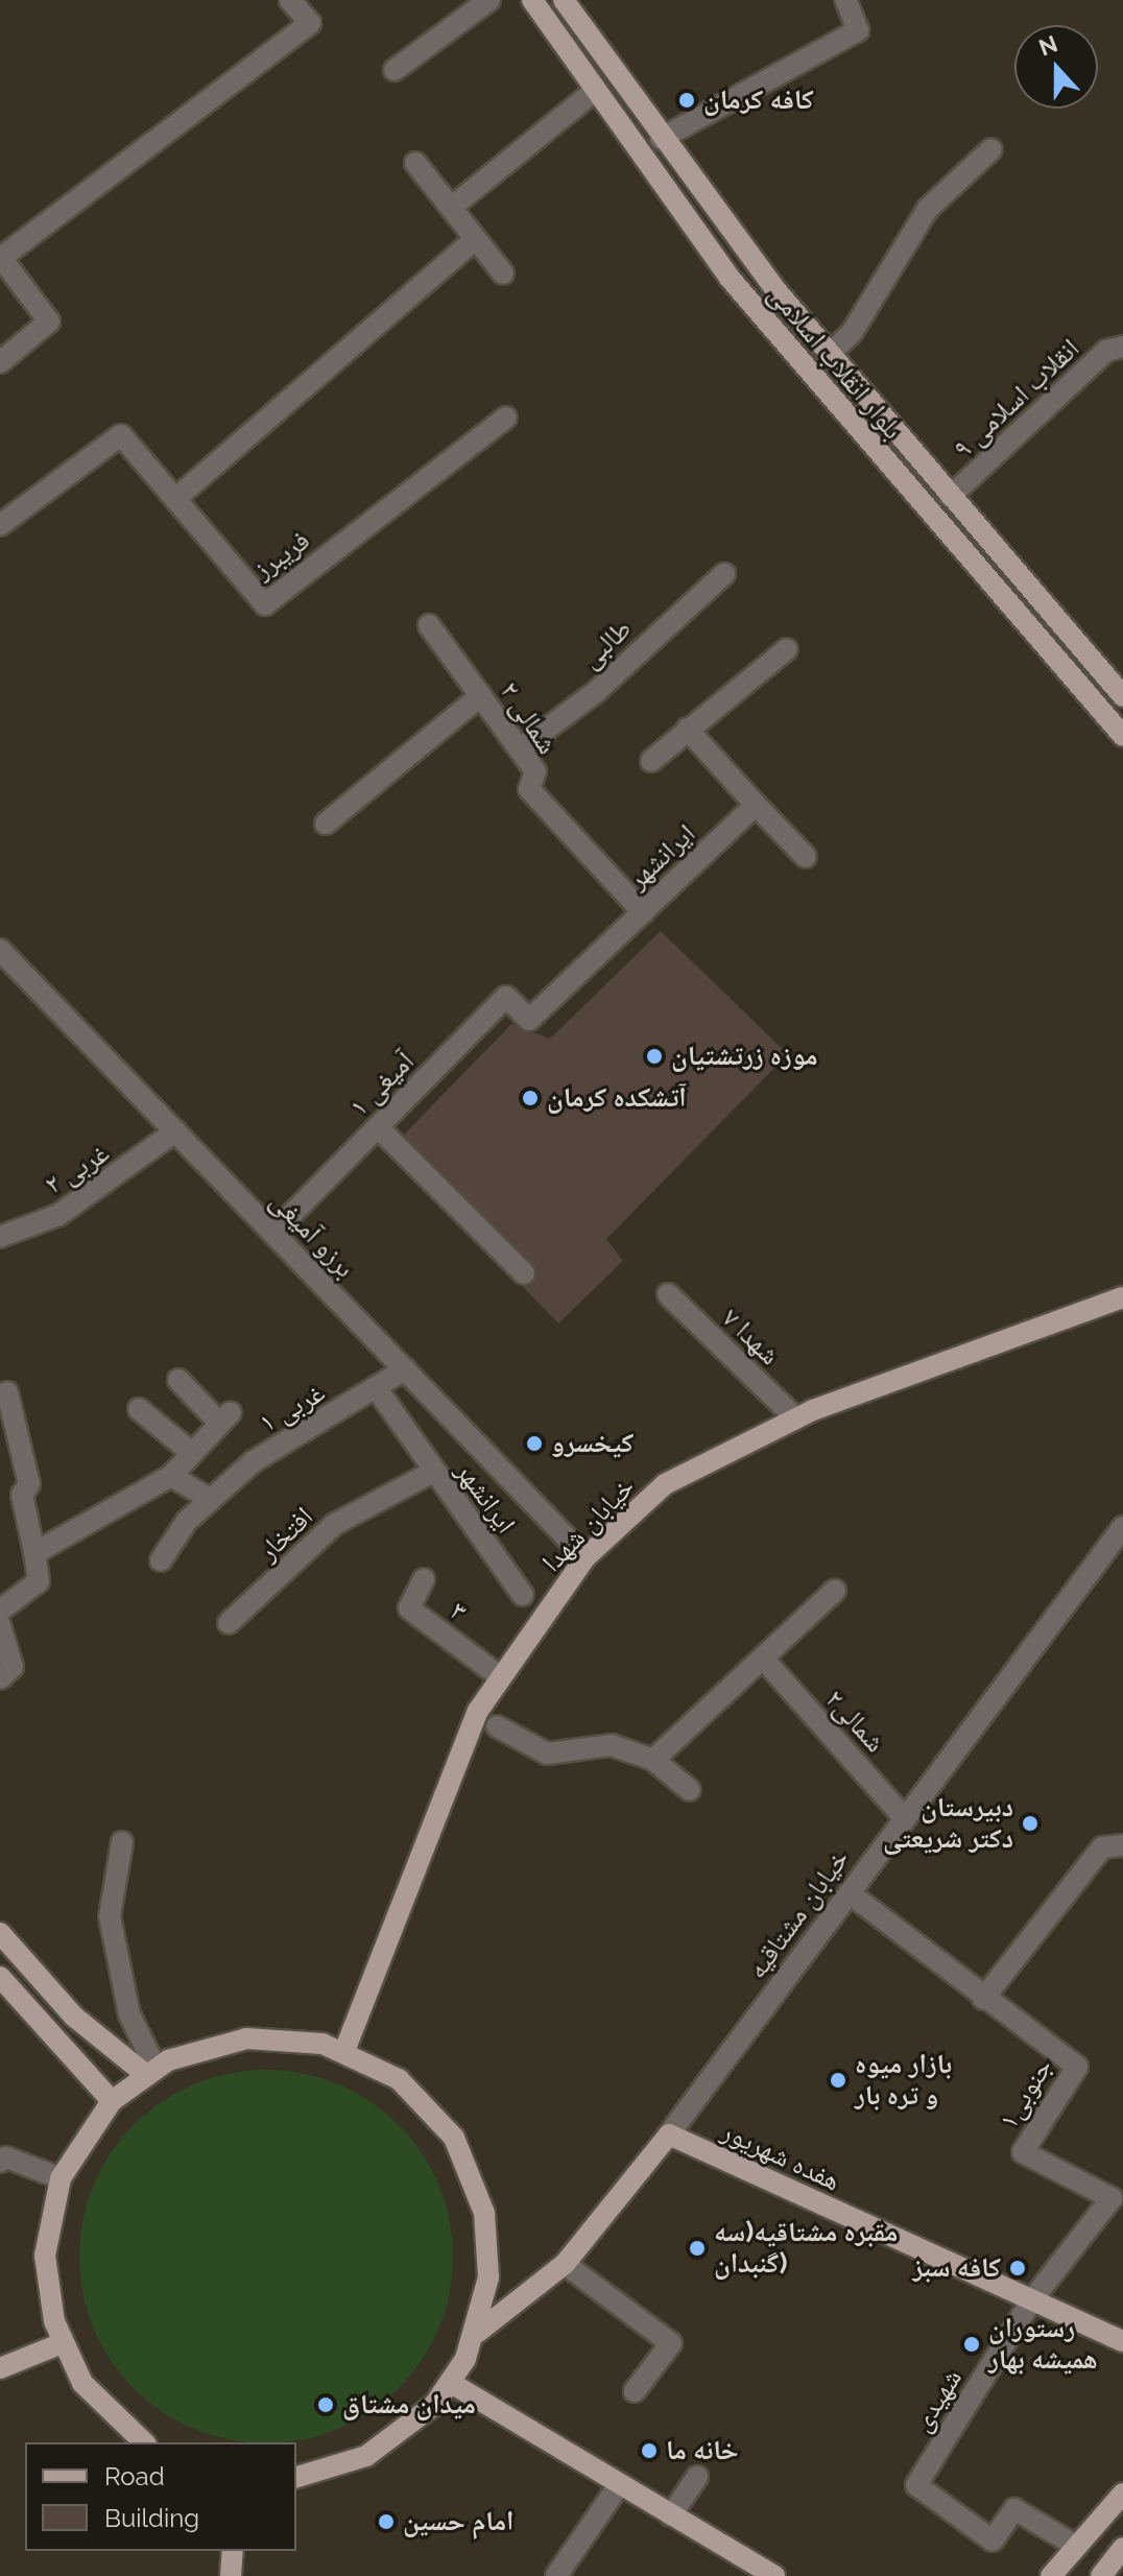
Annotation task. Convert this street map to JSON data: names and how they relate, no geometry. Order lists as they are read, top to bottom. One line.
{"streets":{"main road":["بلوار انقلاب اسلامی","خیابان شهدا","هفده شهریور"],"street":["انقلاب اسلامی ۹","فریبرز","طالبی","۲ شمالی","ایرانشهر","آمیغی ۱","۲ غربی","برزو آمیغی","شهدا ۷","۱ غربی","افتخار","۳","شمالی۲","خیابان مشتاقیه","جنوبی۱","شهیدی"]},"crossings":[["بلوار انقلاب اسلامی","انقلاب اسلامی ۹"],["طالبی","۲ شمالی"],["۲ شمالی","ایرانشهر"],["ایرانشهر","آمیغی ۱"],["ایرانشهر","۱ غربی"],["ایرانشهر","افتخار"],["آمیغی ۱","برزو آمیغی"],["۲ غربی","برزو آمیغی"],["برزو آمیغی","۱ غربی"],["برزو آمیغی","خیابان شهدا"],["شهدا ۷","خیابان شهدا"],["خیابان شهدا","۳"],["شمالی۲","خیابان مشتاقیه"],["خیابان مشتاقیه","جنوبی۱"],["خیابان مشتاقیه","هفده شهریور"],["جنوبی۱","هفده شهریور"],["جنوبی۱","شهیدی"],["هفده شهریور","شهیدی"]],"places":["کافه کرمان","موزه زرتشتیان","آتشکده کرمان","کیخسرو","دبیرستان دکتر شریعتی","بازار میوه و تره بار","مقبره مشتاقیه(سه گنبدان)","کافه سبز","رستوران همیشه بهار","ميدان مشتاق","خانه ما","امام حسین"],"legend":["Road","Building"],"north":"top"}
